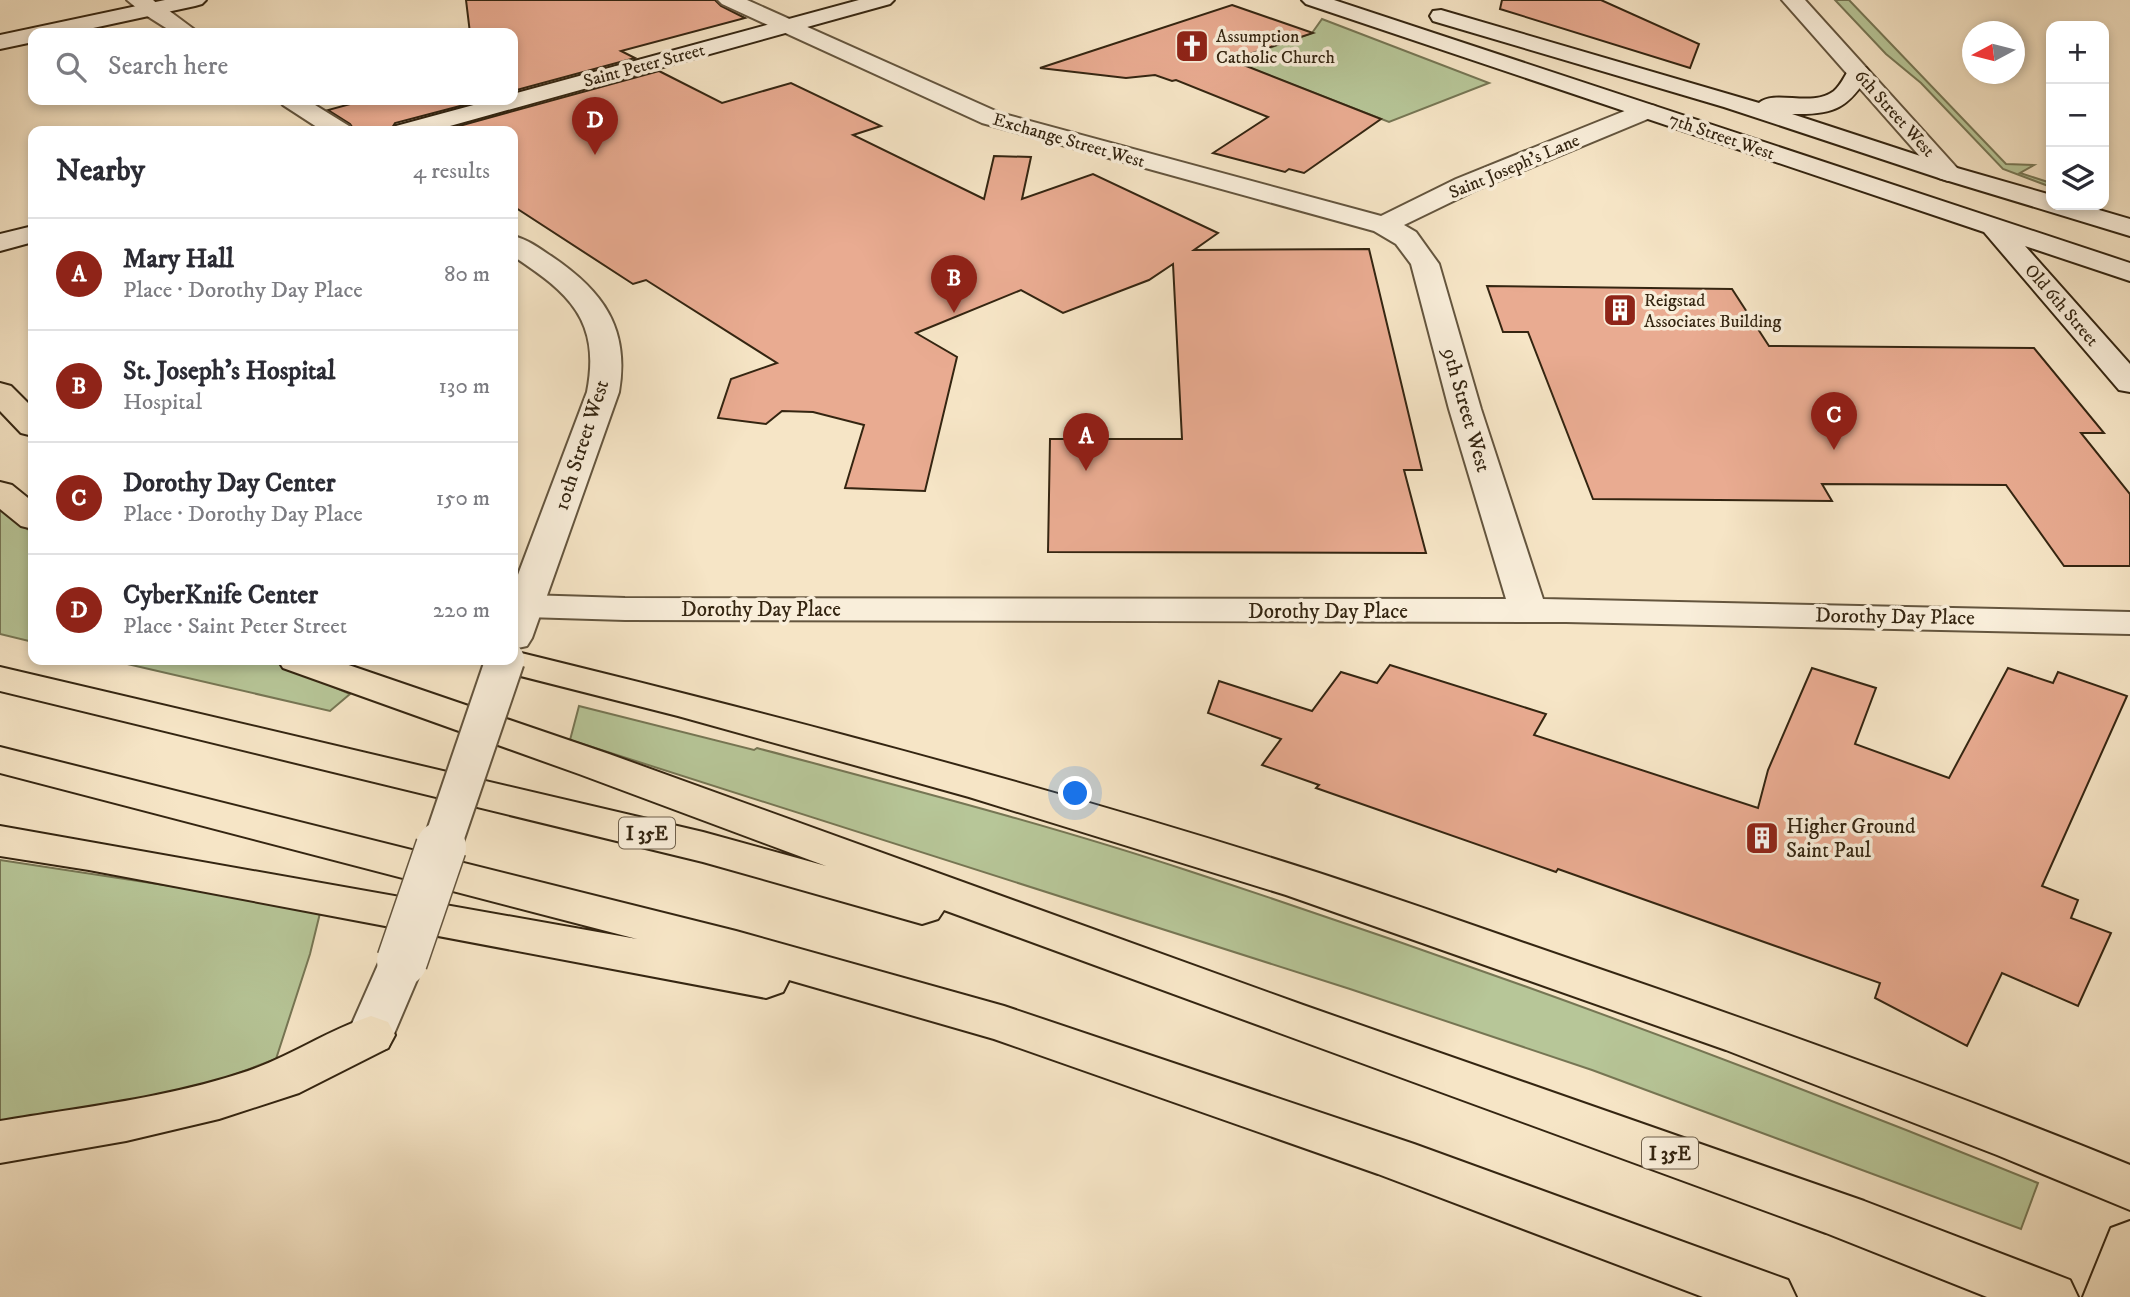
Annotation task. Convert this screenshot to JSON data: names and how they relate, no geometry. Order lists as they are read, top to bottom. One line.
{"streets":{"highway":["I 35E"],"street":["Saint Peter Street","6th Street West","7th Street West","Exchange Street West","Saint Joseph's Lane","Old 6th Street","9th Street West","10th Street West","Dorothy Day Place"]},"crossings":[["Saint Peter Street","Exchange Street West"],["6th Street West","7th Street West"],["6th Street West","Old 6th Street"],["7th Street West","Saint Joseph's Lane"],["7th Street West","Old 6th Street"],["Exchange Street West","Saint Joseph's Lane"],["Exchange Street West","9th Street West"],["Saint Joseph's Lane","9th Street West"],["9th Street West","Dorothy Day Place"]],"places":{"church":["Assumption Catholic Church"],"building":["Reigstad Associates Building","Higher Ground Saint Paul"]},"north":"left","page":{"map_buttons":["+","−"],"search":"Search here","pins":["D","B","C","A"],"heading":["Nearby","4 results"],"list":[{"mark":"A","name":"Mary Hall","note":"Place · Dorothy Day Place","value":"80 m"},{"mark":"B","name":"St. Joseph's Hospital","note":"Hospital","value":"130 m"},{"mark":"C","name":"Dorothy Day Center","note":"Place · Dorothy Day Place","value":"150 m"},{"mark":"D","name":"CyberKnife Center","note":"Place · Saint Peter Street","value":"220 m"}]}}
